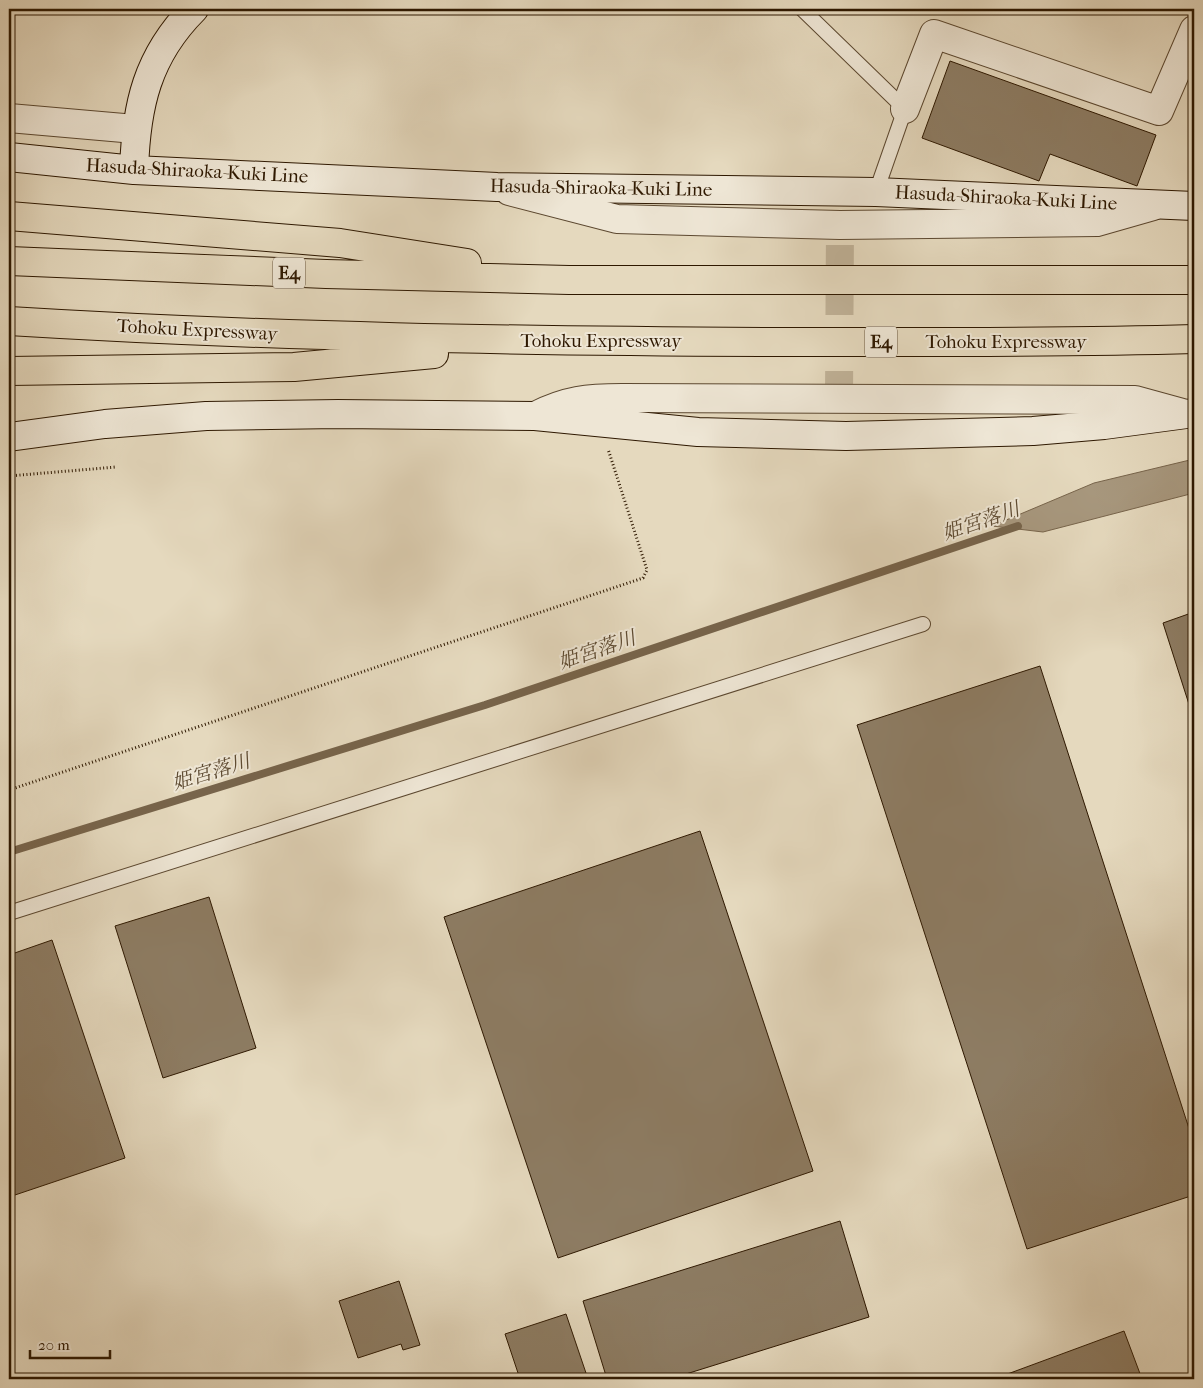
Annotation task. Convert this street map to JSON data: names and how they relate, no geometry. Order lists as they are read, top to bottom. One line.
{"streets":{"highway":["E4","Tohoku Expressway"],"street":["Hasuda-Shiraoka-Kuki Line"]},"water":["姫宮落川"],"scale_bar":"20 m"}
